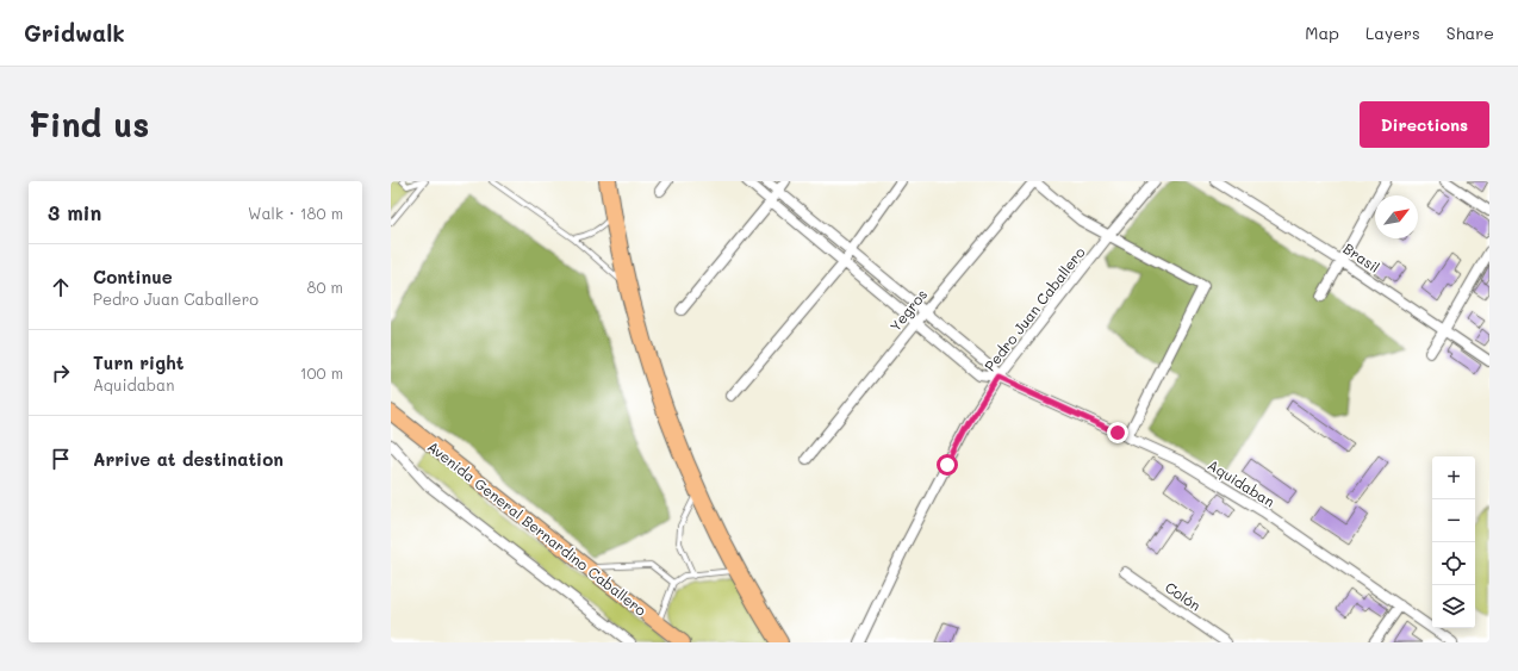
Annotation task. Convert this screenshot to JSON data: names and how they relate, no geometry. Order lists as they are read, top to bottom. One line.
{"streets":{"main road":["Avenida General Bernardino Caballero"],"street":["Brasil","Pedro Juan Caballero","Yegros","Aquidaban","Colón"]},"crossings":[["Pedro Juan Caballero","Aquidaban"],["Yegros","Aquidaban"]],"north":"top right","page":{"header":"Gridwalk","nav":["Map","Layers","Share"],"buttons":"Directions","title":"Find us","heading":["3 min","Walk · 180 m"],"list":[["Continue","Pedro Juan Caballero","80 m"],["Turn right","Aquidaban","100 m"],"Arrive at destination"],"map_buttons":["+","−"]}}
